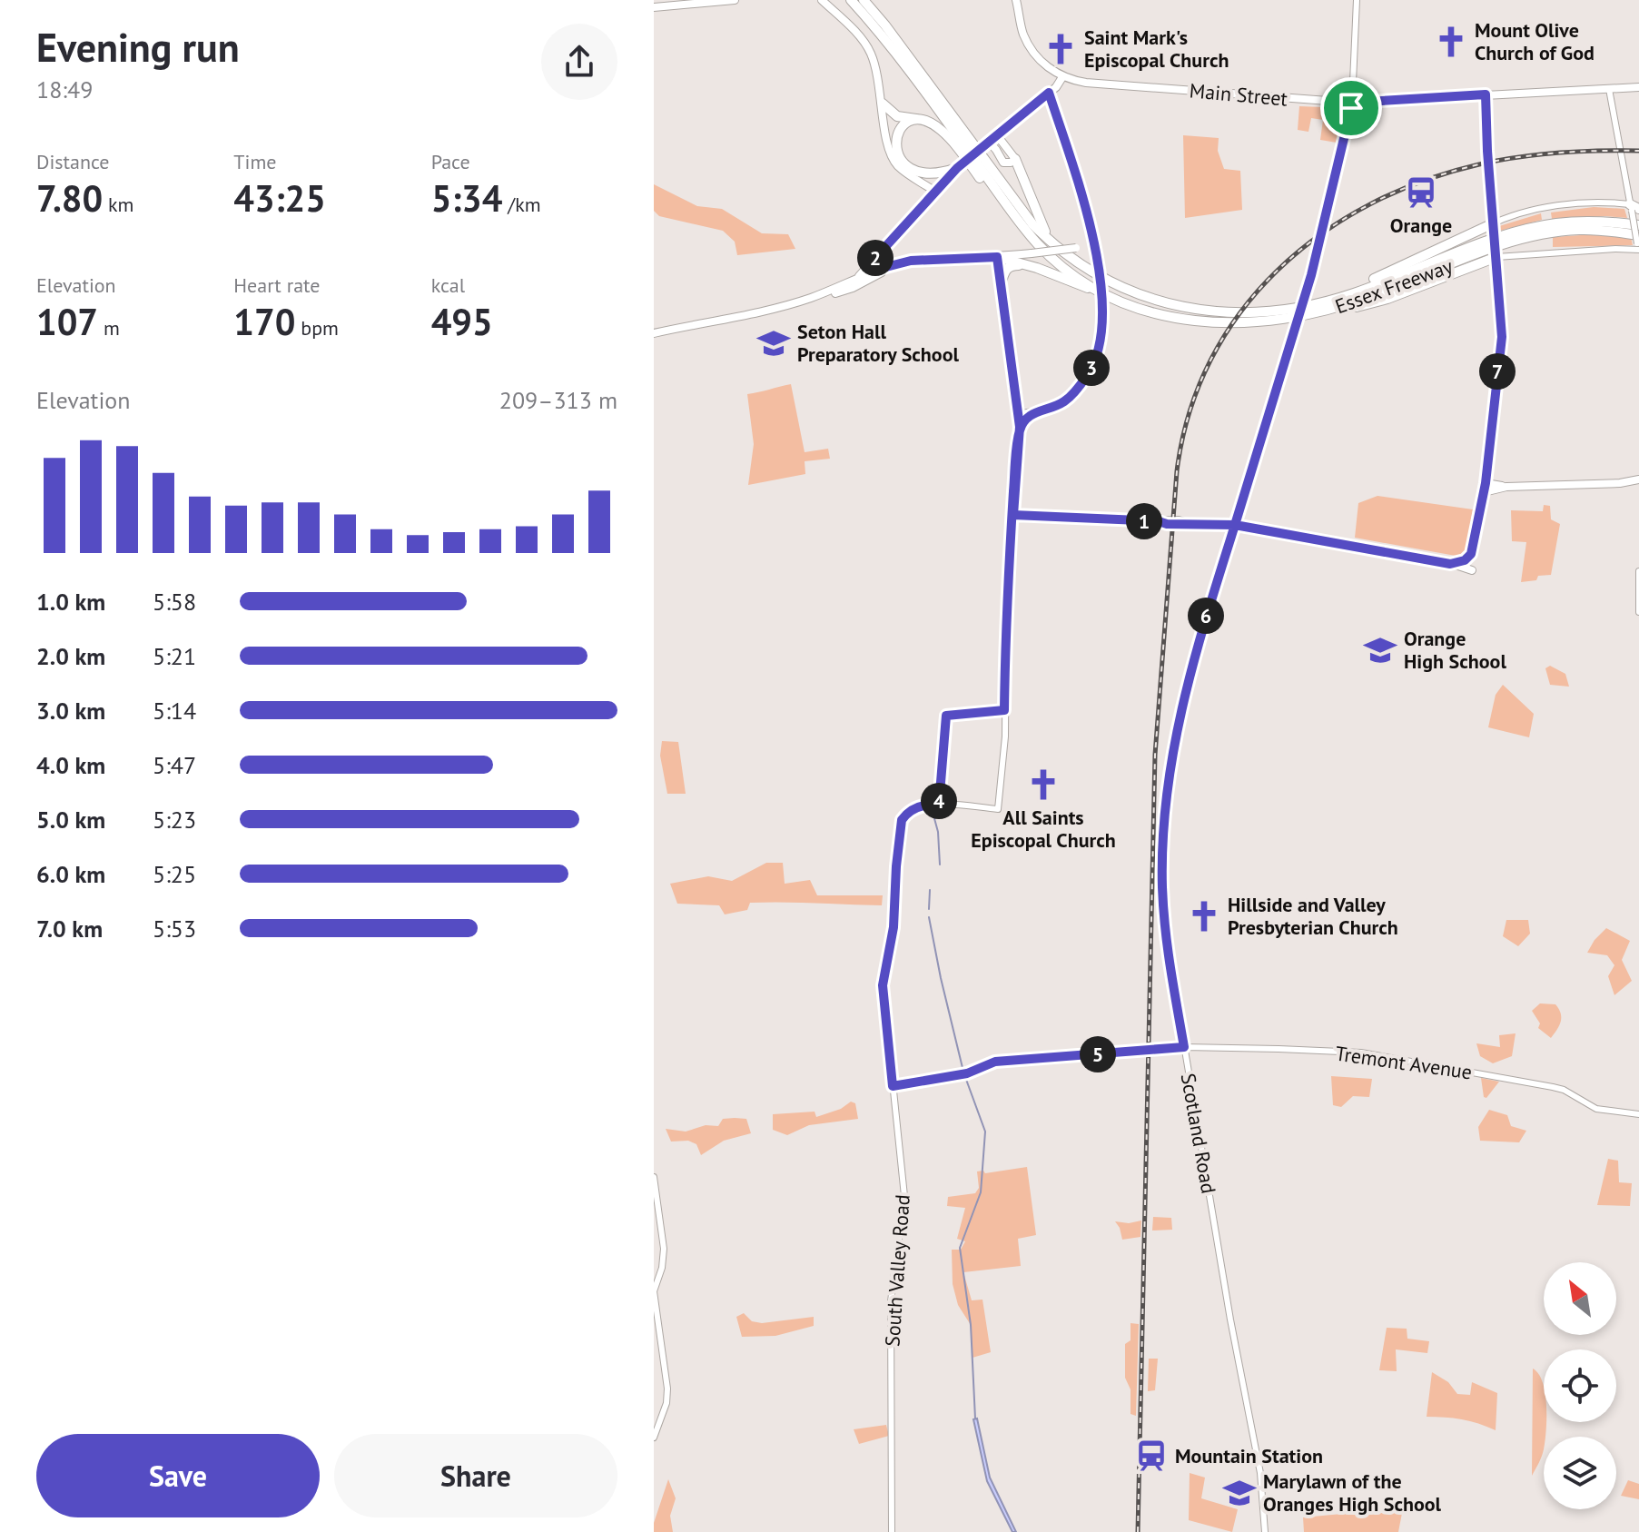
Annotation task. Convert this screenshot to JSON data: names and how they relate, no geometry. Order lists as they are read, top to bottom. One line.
{"streets":{"highway":["Essex Freeway"],"main road":["Main Street","Tremont Avenue","Scotland Road","South Valley Road"]},"crossings":[["Main Street","Scotland Road"],["Tremont Avenue","Scotland Road"],["Tremont Avenue","South Valley Road"]],"places":{"church":["Mount Olive Church of God","Saint Mark's Episcopal Church","All Saints Episcopal Church","Hillside and Valley Presbyterian Church"],"station":["Orange","Mountain Station"],"school or university":["Seton Hall Preparatory School","Orange High School","Marylawn of the Oranges High School"]},"north":"top left","page":{"heading":["Evening run","18:49"],"stats":[["Distance","7.80 km"],["Time","43:25"],["Pace","5:34 /km"],["Elevation","107 m"],["Heart rate","170 bpm"],["kcal","495"]],"pins":["2","3","7","1","6","4","5"],"chart":["Elevation","209–313 m"],"list":[{"name":"1.0 km","note":"5:58"},{"name":"2.0 km","note":"5:21"},{"name":"3.0 km","note":"5:14"},{"name":"4.0 km","note":"5:47"},{"name":"5.0 km","note":"5:23"},{"name":"6.0 km","note":"5:25"},{"name":"7.0 km","note":"5:53"}],"buttons":["Save","Share"]}}
